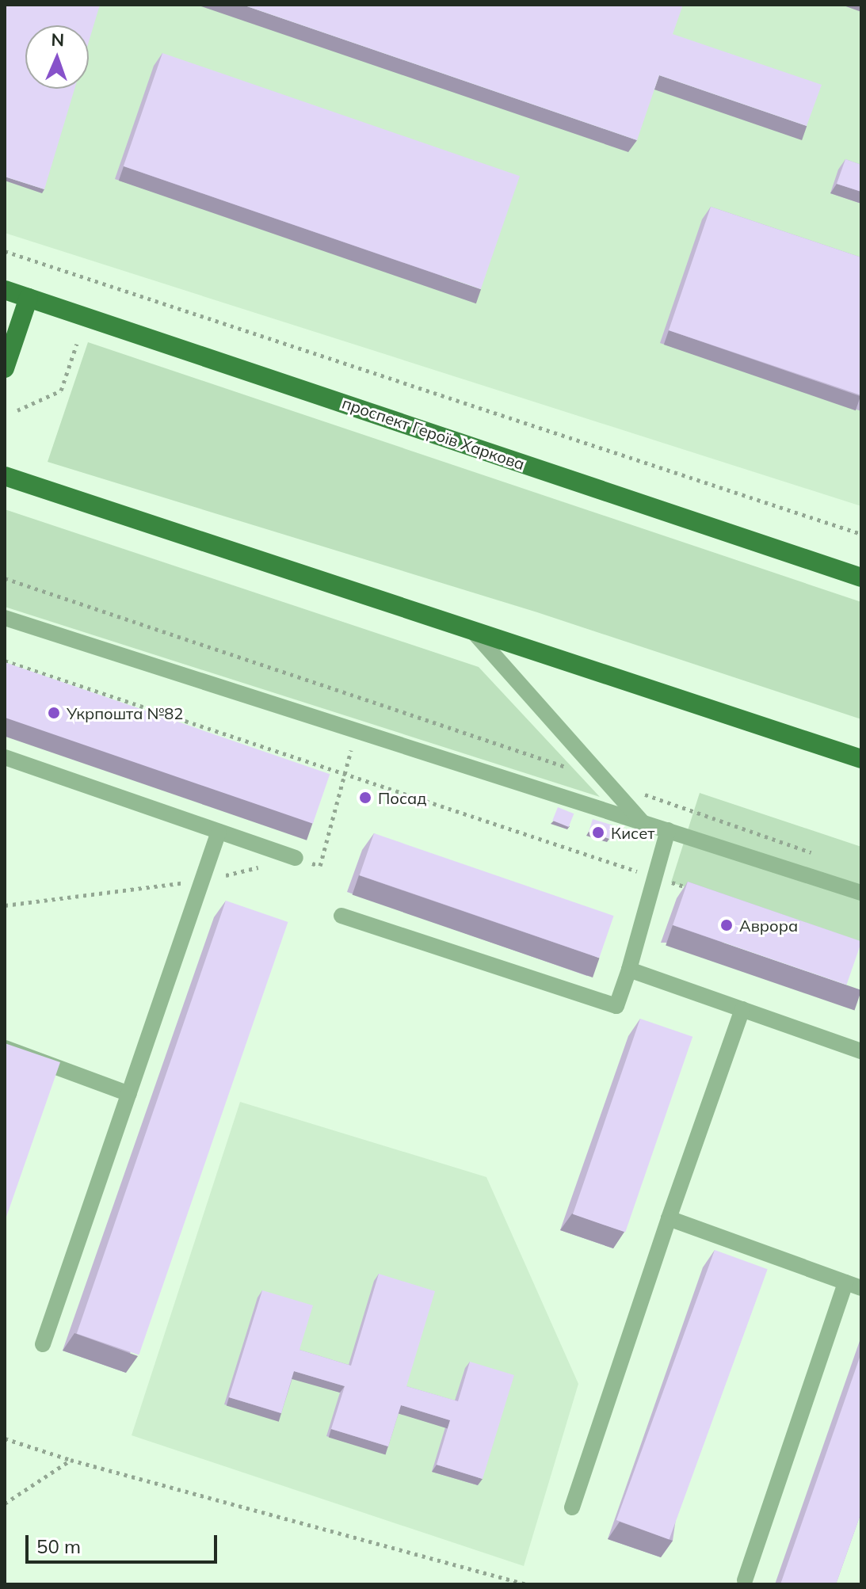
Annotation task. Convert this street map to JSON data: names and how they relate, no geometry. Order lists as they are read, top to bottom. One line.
{"streets":{"main road":["проспект Героїв Харкова"]},"places":["Укрпошта №82","Посад","Кисет","Аврора"],"scale_bar":"50 m","north":"top"}
